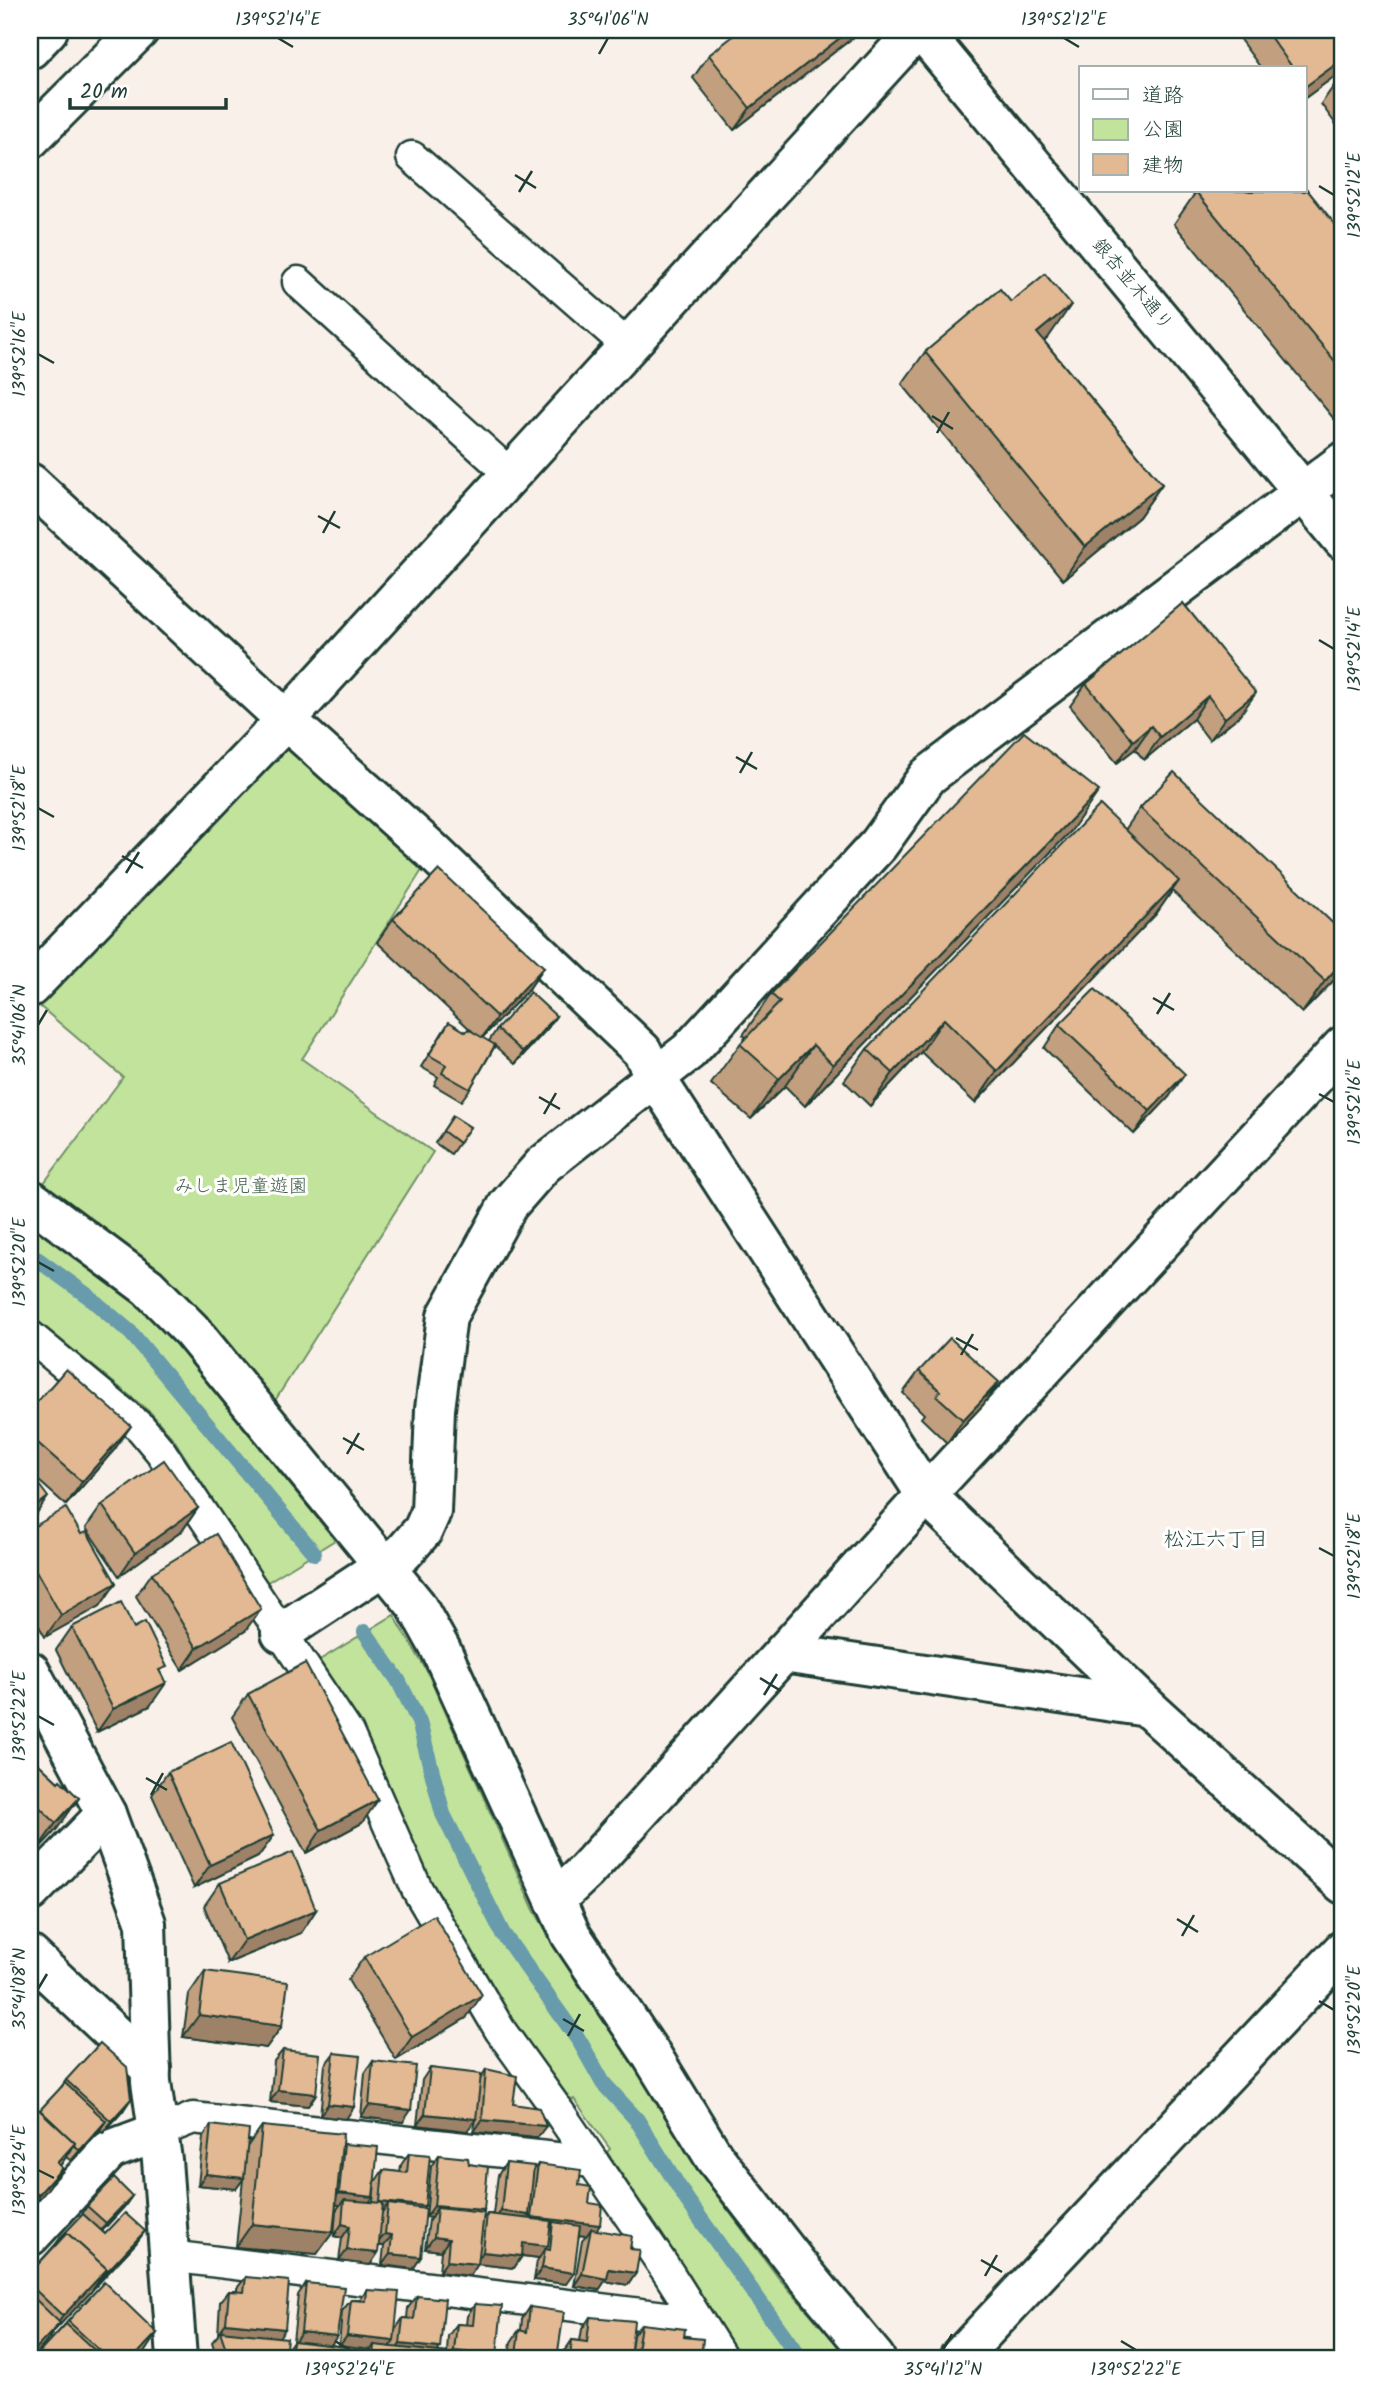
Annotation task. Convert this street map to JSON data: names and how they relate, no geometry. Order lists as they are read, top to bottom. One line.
{"streets":{"street":["銀杏並木通り"]},"districts":["松江六丁目"],"parks":["みしま児童遊園"],"legend":["道路","公園","建物"],"scale_bar":"20 m","coordinates":["139°52'14\"E","35°41'06\"N","139°52'12\"E","139°52'16\"E","139°52'18\"E","139°52'20\"E","139°52'22\"E","35°41'08\"N","139°52'24\"E","35°41'12\"N"]}
